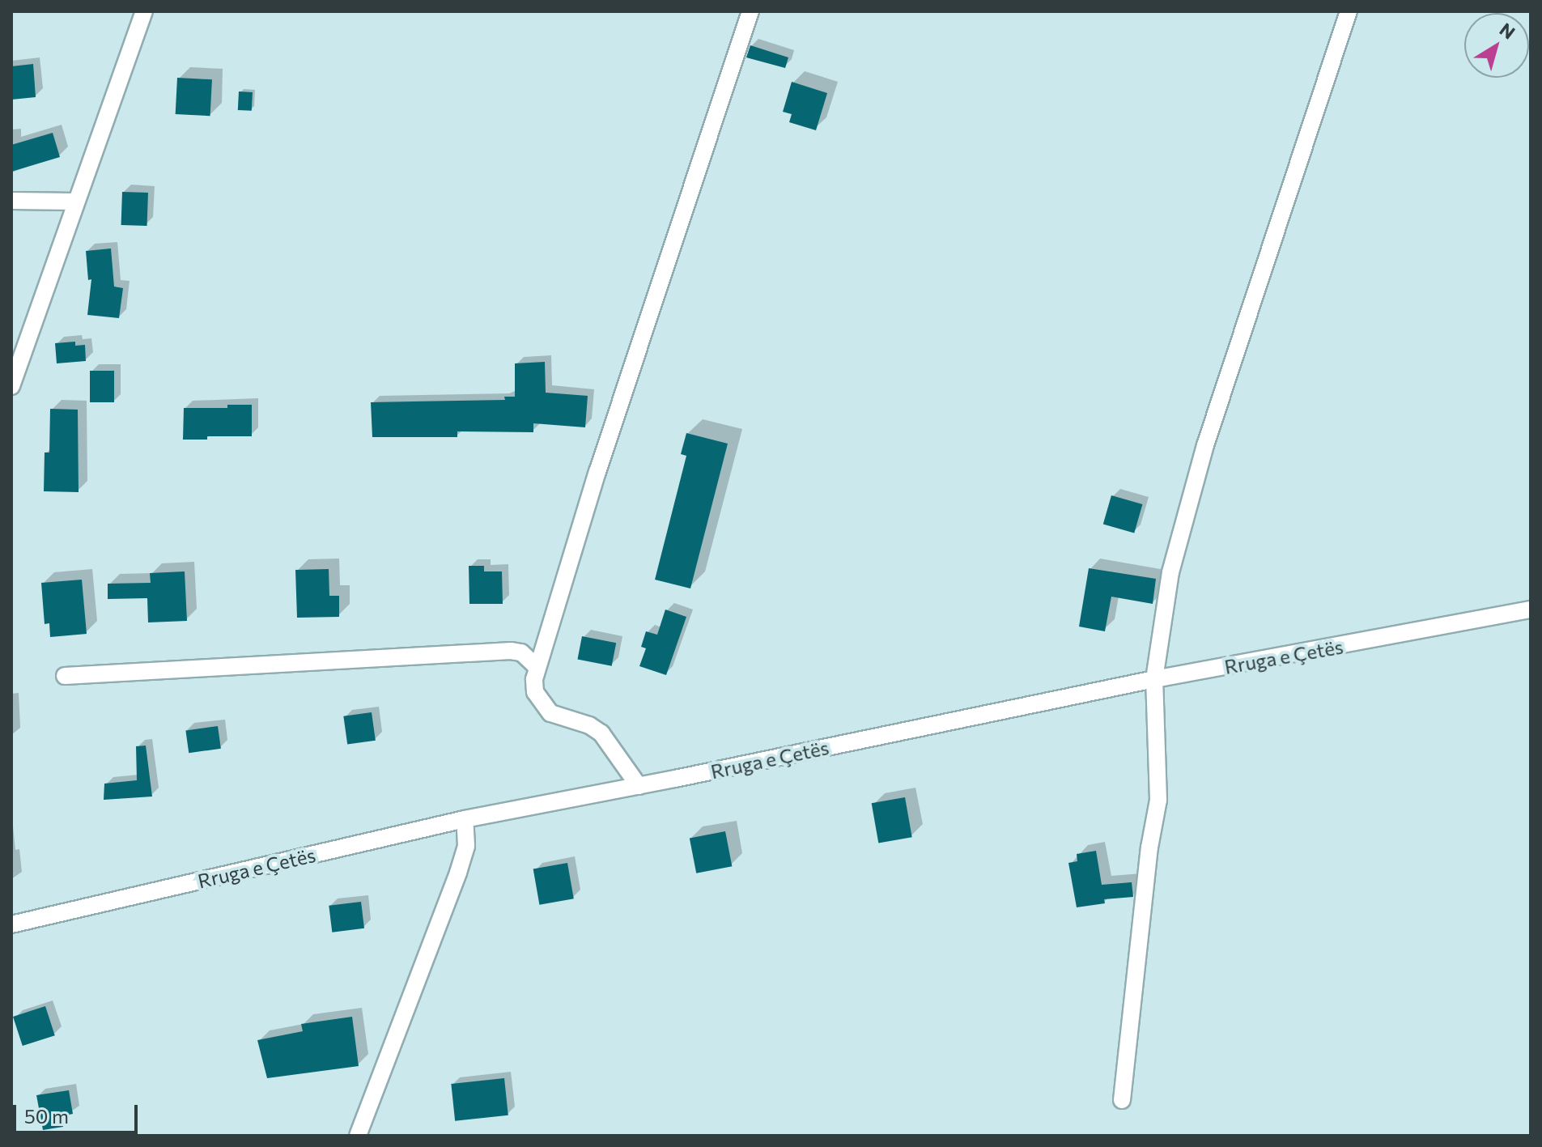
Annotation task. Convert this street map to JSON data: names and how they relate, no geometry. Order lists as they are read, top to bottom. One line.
{"streets":{"street":["Rruga e Çetës"]},"scale_bar":"50 m","north":"top right"}
